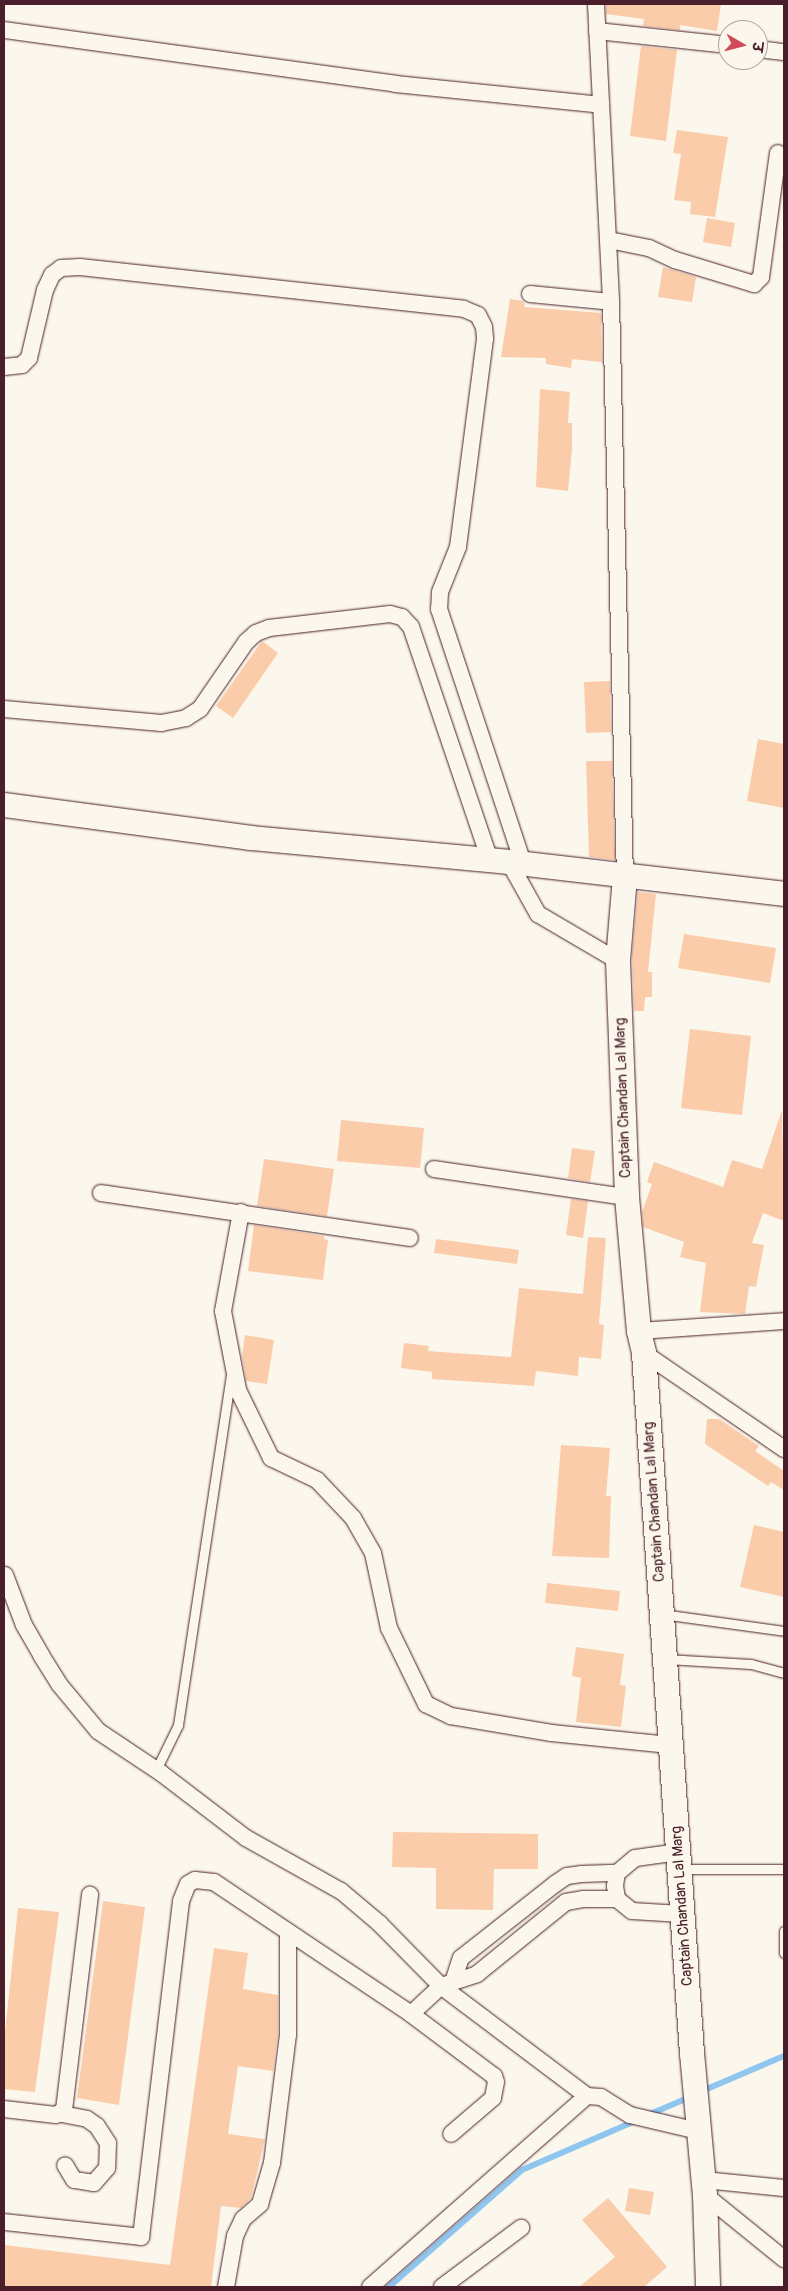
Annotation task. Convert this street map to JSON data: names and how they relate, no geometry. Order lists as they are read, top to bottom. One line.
{"streets":{"street":["Captain Chandan Lal Marg"]},"north":"right"}
